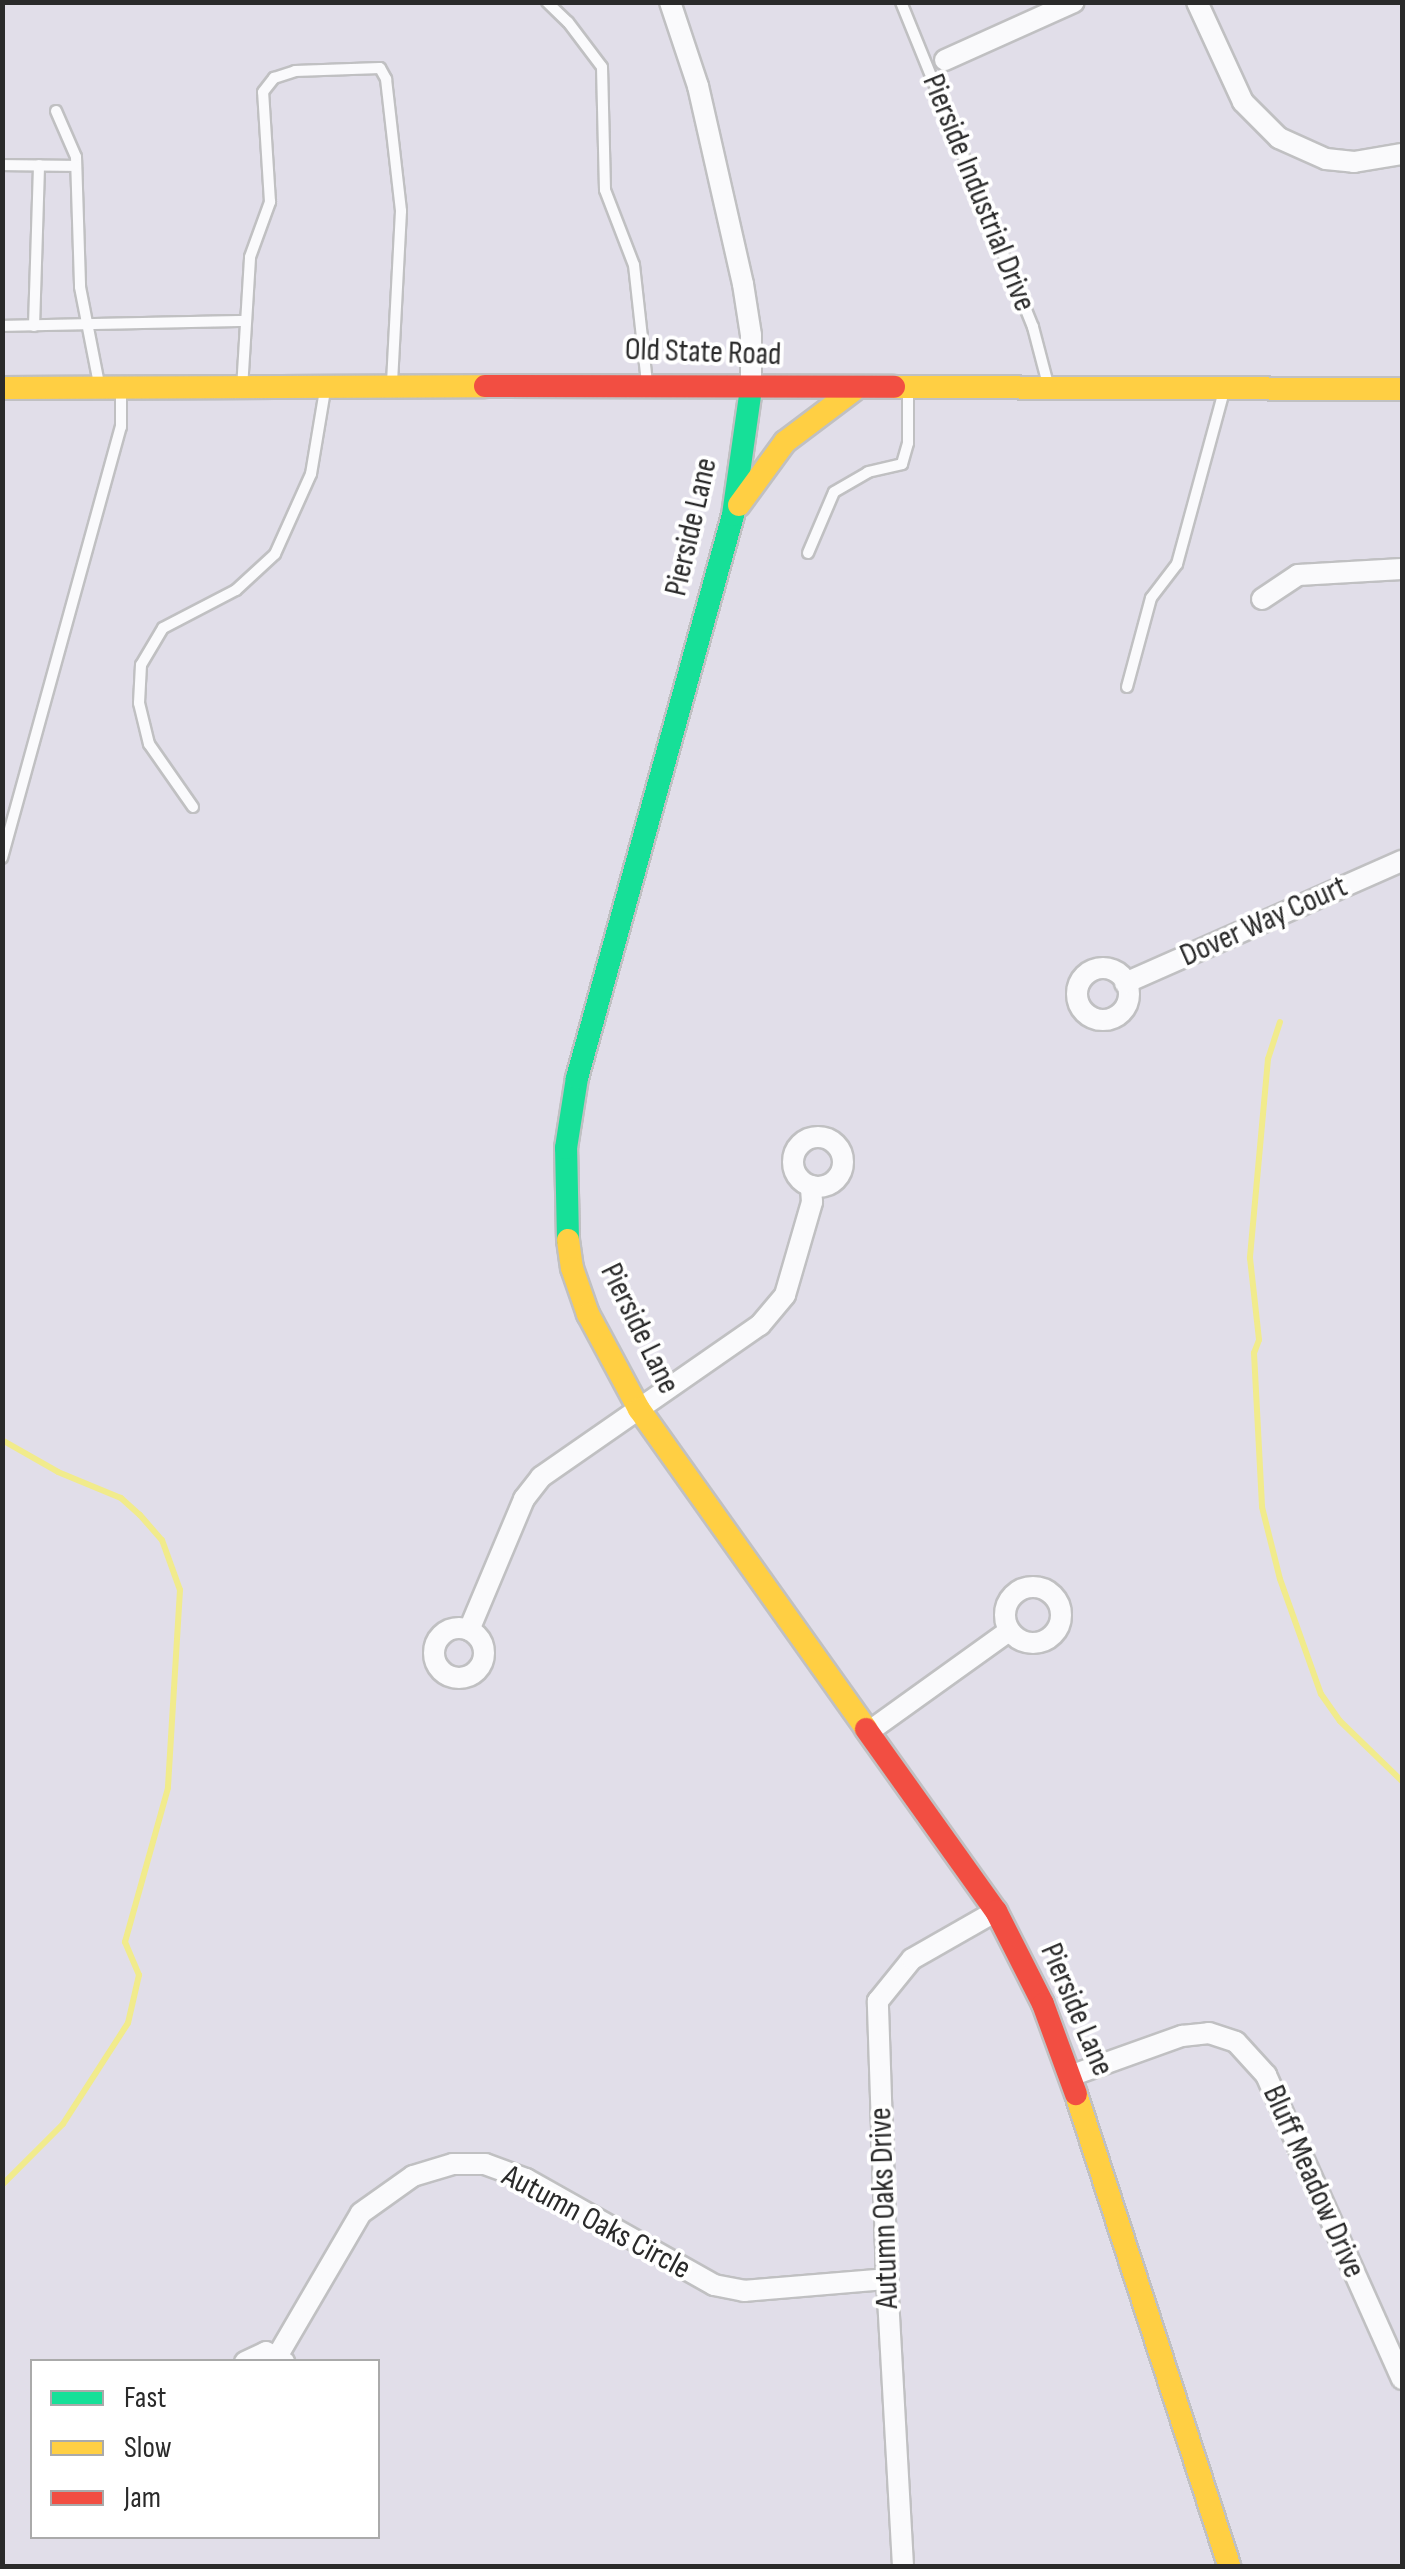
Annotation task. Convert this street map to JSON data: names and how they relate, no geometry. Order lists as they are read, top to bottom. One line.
{"streets":{"street":["Old State Road","Pierside Lane","Dover Way Court","Bluff Meadow Drive","Autumn Oaks Drive","Autumn Oaks Circle"],"lane":["Pierside Industrial Drive"]},"crossings":[["Pierside Industrial Drive","Old State Road"],["Old State Road","Pierside Lane"],["Pierside Lane","Bluff Meadow Drive"],["Pierside Lane","Autumn Oaks Drive"],["Autumn Oaks Drive","Autumn Oaks Circle"]],"legend":["Fast","Slow","Jam"]}
